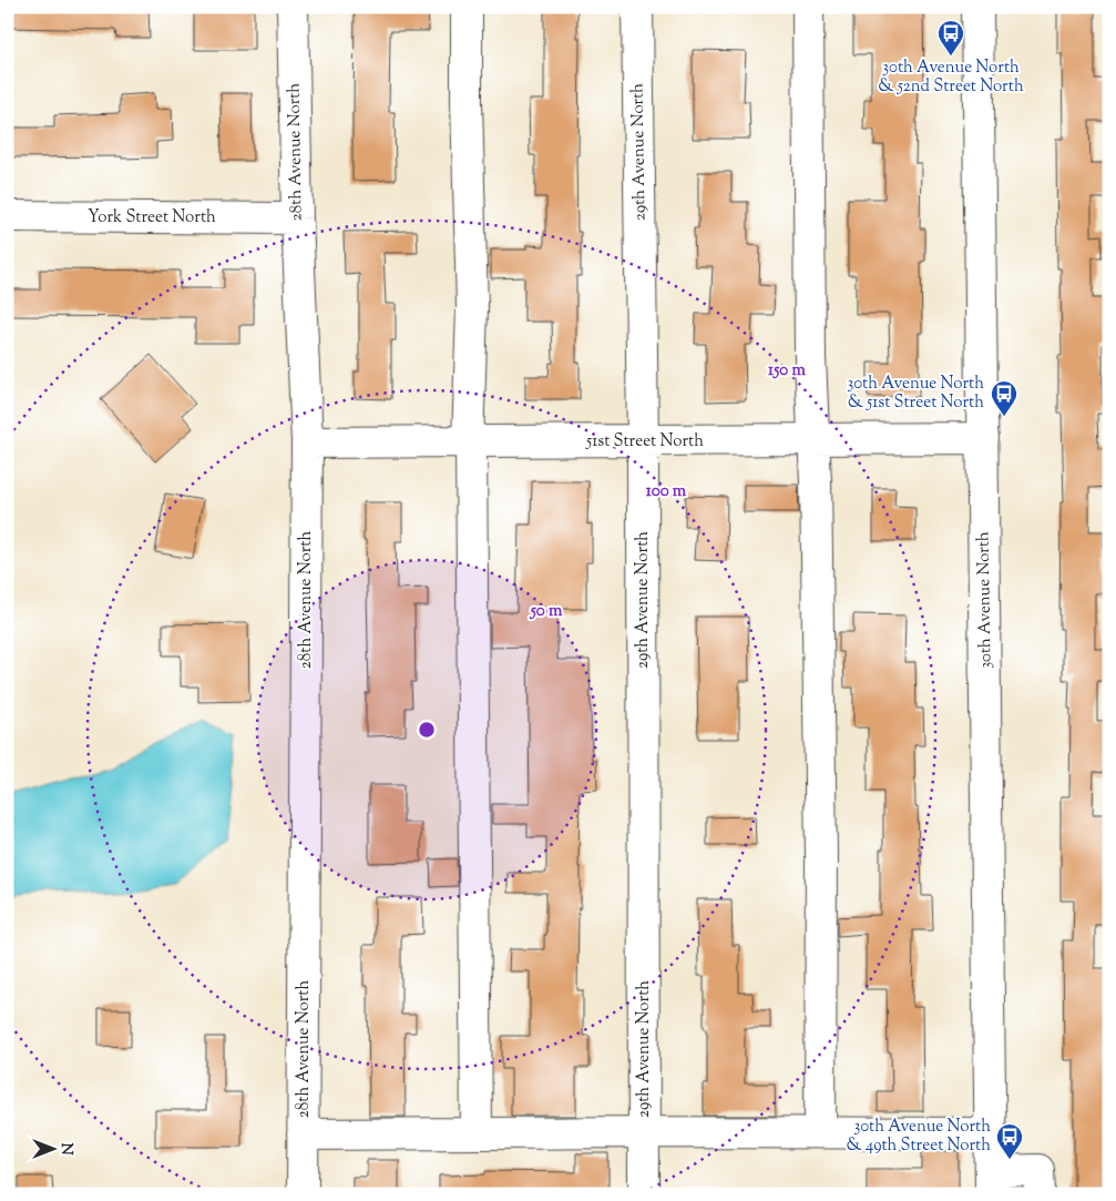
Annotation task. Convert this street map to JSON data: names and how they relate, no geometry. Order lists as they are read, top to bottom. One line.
{"streets":{"street":["28th Avenue North","29th Avenue North","York Street North","51st Street North","30th Avenue North"]},"crossings":[["28th Avenue North","York Street North"],["28th Avenue North","51st Street North"],["29th Avenue North","51st Street North"],["51st Street North","30th Avenue North"]],"places":{"bus stop":["30th Avenue North & 52nd Street North","30th Avenue North & 51st Street North","30th Avenue North & 49th Street North"]},"north":"right","rings":["150 m","100 m","50 m"]}
